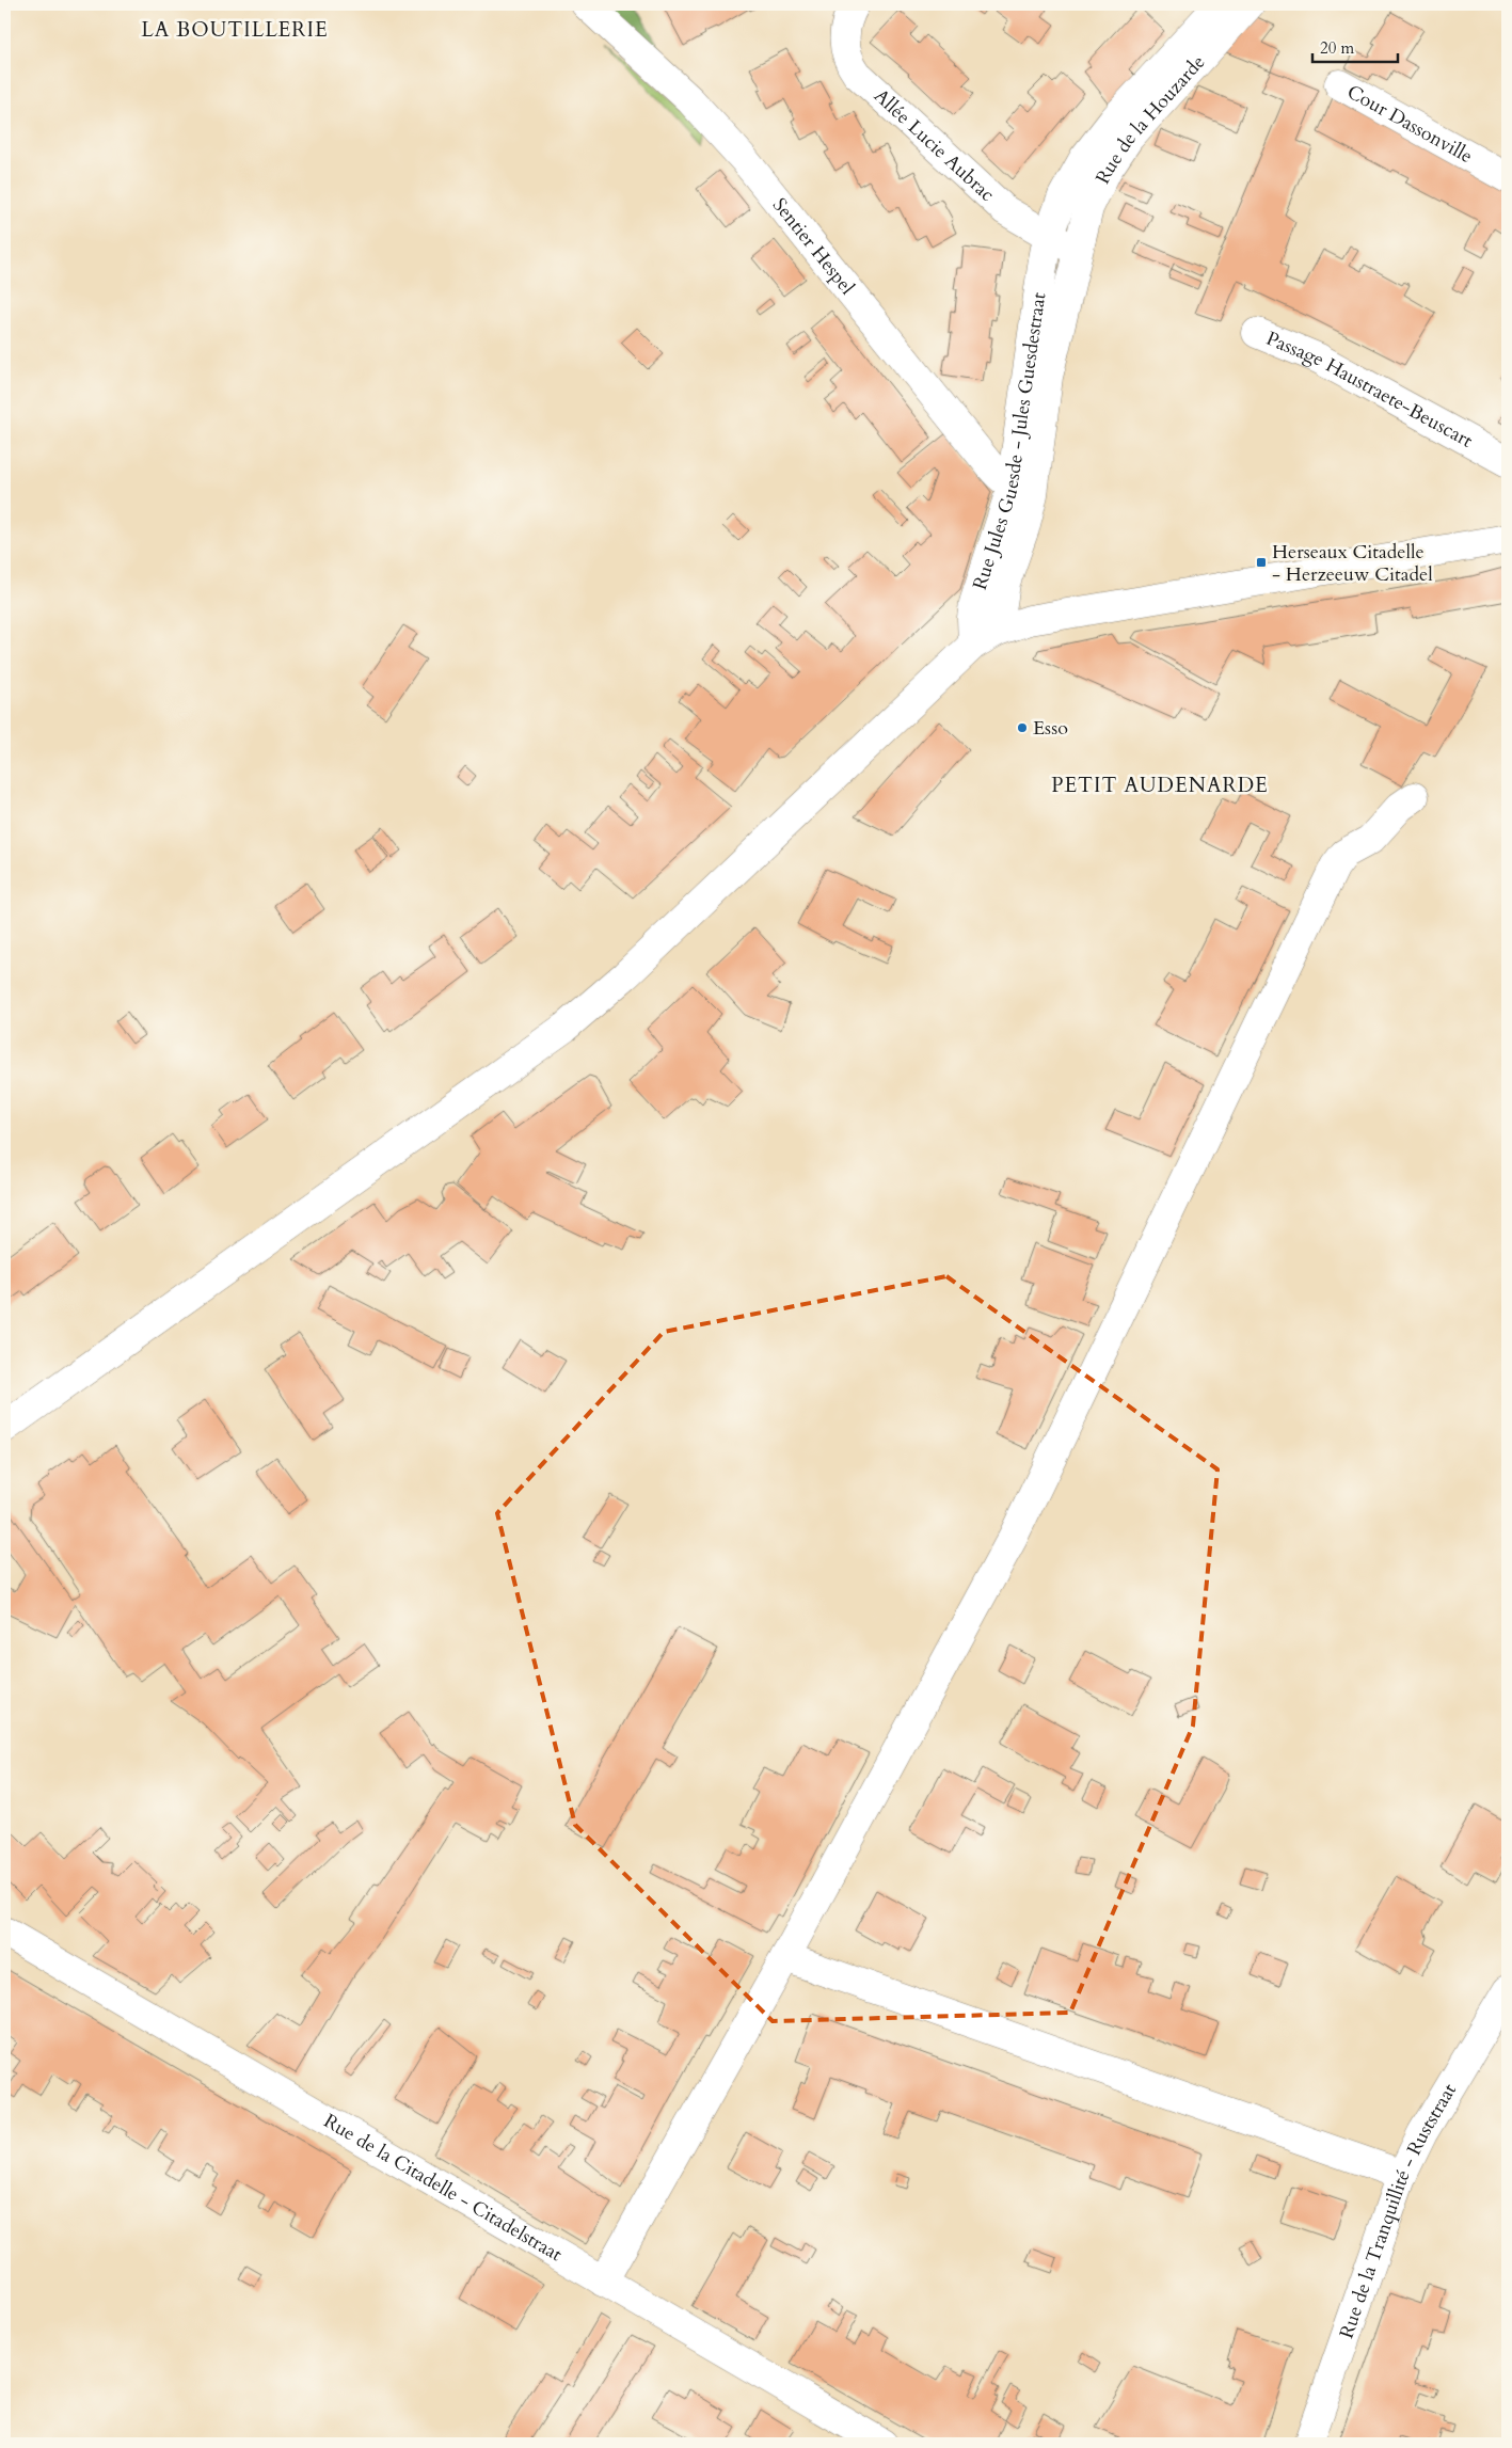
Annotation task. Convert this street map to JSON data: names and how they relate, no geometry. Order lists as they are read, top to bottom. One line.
{"streets":{"street":["Rue de la Houzarde","Cour Dassonville","Allée Lucie Aubrac","Sentier Hespel","Passage Haustraete-Beuscart","Rue Jules Guesde - Jules Guesdestraat","Rue de la Citadelle - Citadelstraat","Rue de la Tranquillité - Ruststraat"]},"crossings":[["Rue de la Houzarde","Allée Lucie Aubrac"],["Rue de la Houzarde","Rue Jules Guesde - Jules Guesdestraat"],["Allée Lucie Aubrac","Rue Jules Guesde - Jules Guesdestraat"],["Sentier Hespel","Rue Jules Guesde - Jules Guesdestraat"]],"districts":["LA BOUTILLERIE","PETIT AUDENARDE"],"places":{"transit":["Herseaux Citadelle - Herzeeuw Citadel"],"other":["Esso"]},"scale_bar":"20 m"}
